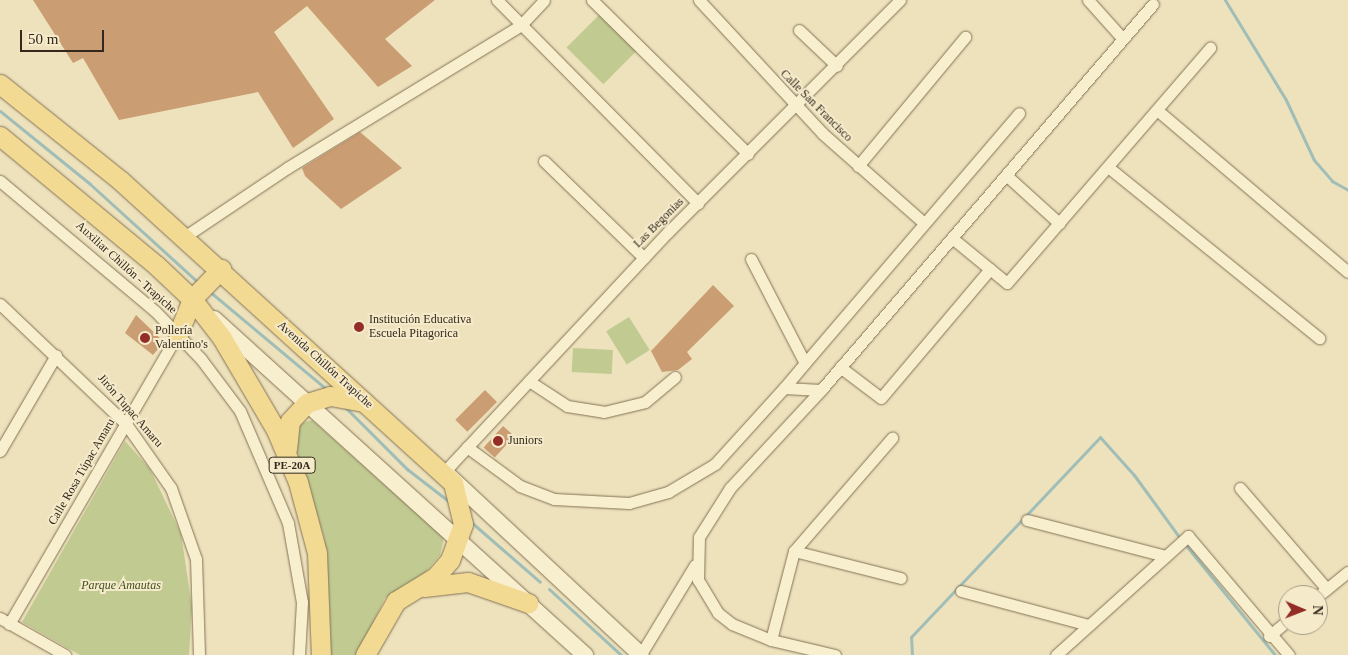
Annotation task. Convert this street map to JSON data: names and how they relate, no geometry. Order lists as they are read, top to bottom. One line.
{"streets":{"main road":["Avenida Chillón Trapiche","PE-20A"],"street":["Calle San Francisco","Las Begonias","Auxiliar Chillón - Trapiche","Jirón Tupac Amaru","Calle Rosa Túpac Amaru"]},"crossings":[["Calle San Francisco","Las Begonias"],["Las Begonias","Avenida Chillón Trapiche"],["Auxiliar Chillón - Trapiche","Calle Rosa Túpac Amaru"],["Jirón Tupac Amaru","Calle Rosa Túpac Amaru"]],"parks":["Parque Amautas"],"places":["Institución Educativa Escuela Pitagorica","Pollería Valentino's","Juniors"],"scale_bar":"50 m","north":"right"}
